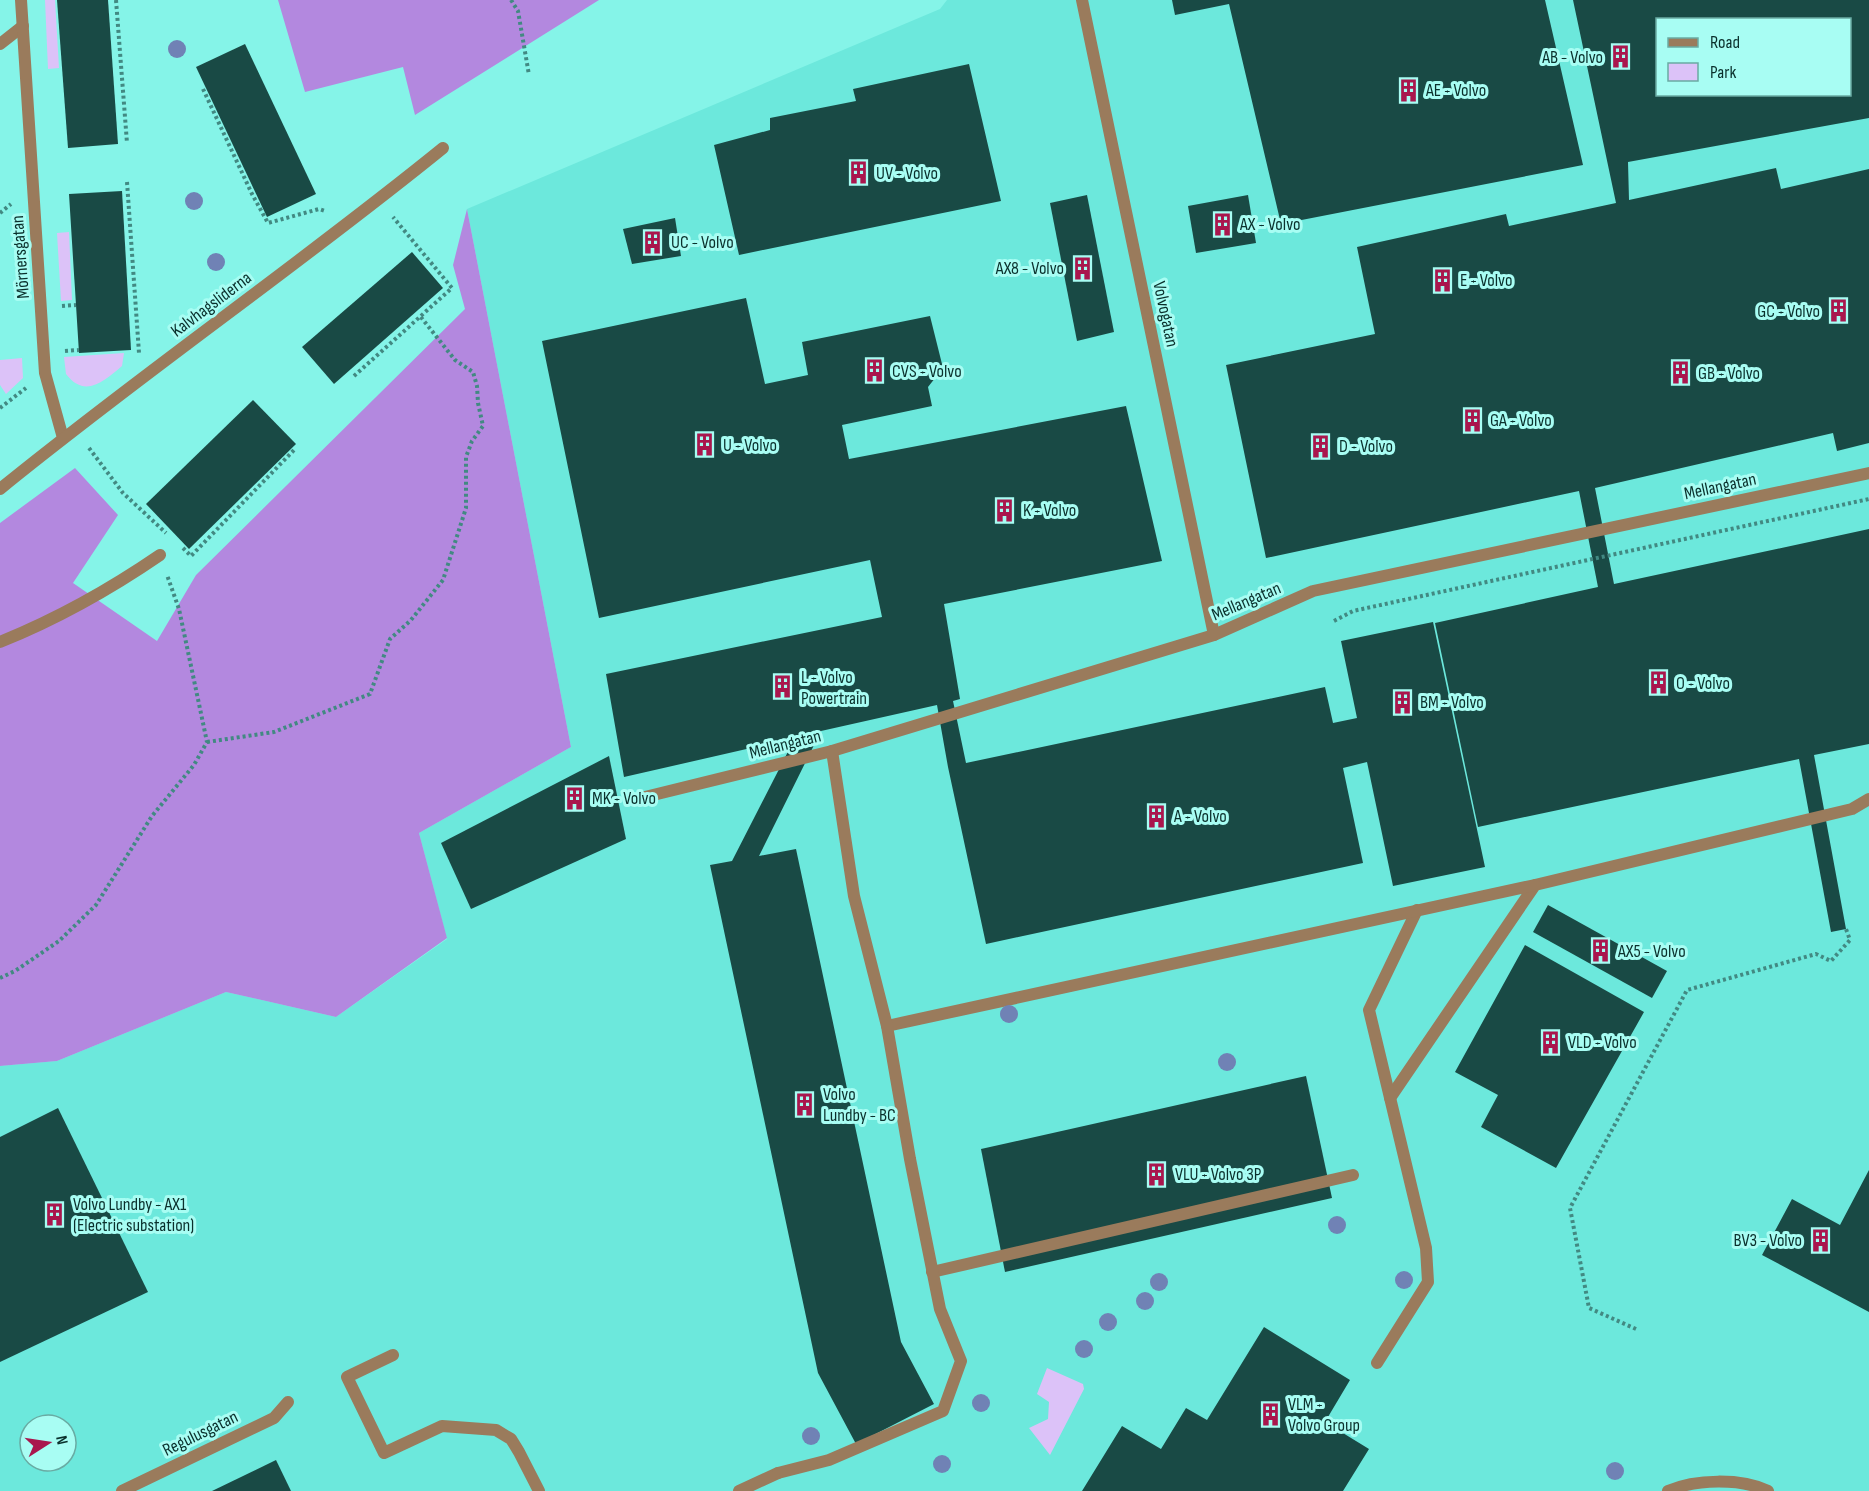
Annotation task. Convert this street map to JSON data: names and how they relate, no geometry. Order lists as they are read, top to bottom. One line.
{"streets":{"street":["Mörnersgatan","Kalvhagsliderna","Volvogatan","Mellangatan","Regulusgatan"]},"crossings":[["Mörnersgatan","Kalvhagsliderna"],["Volvogatan","Mellangatan"]],"places":{"building":["AB - Volvo","AE - Volvo","UV - Volvo","AX - Volvo","UC - Volvo","AX8 - Volvo","E - Volvo","GC - Volvo","CVS - Volvo","GB - Volvo","GA - Volvo","U - Volvo","D - Volvo","K - Volvo","O - Volvo","L - Volvo Powertrain","BM - Volvo","MK - Volvo","A - Volvo","AX5 - Volvo","VLD - Volvo","Volvo Lundby - BC","VLU - Volvo 3P","Volvo Lundby - AX1 (Electric substation)","BV3 - Volvo","VLM - Volvo Group"]},"legend":["Road","Park"],"north":"right"}
